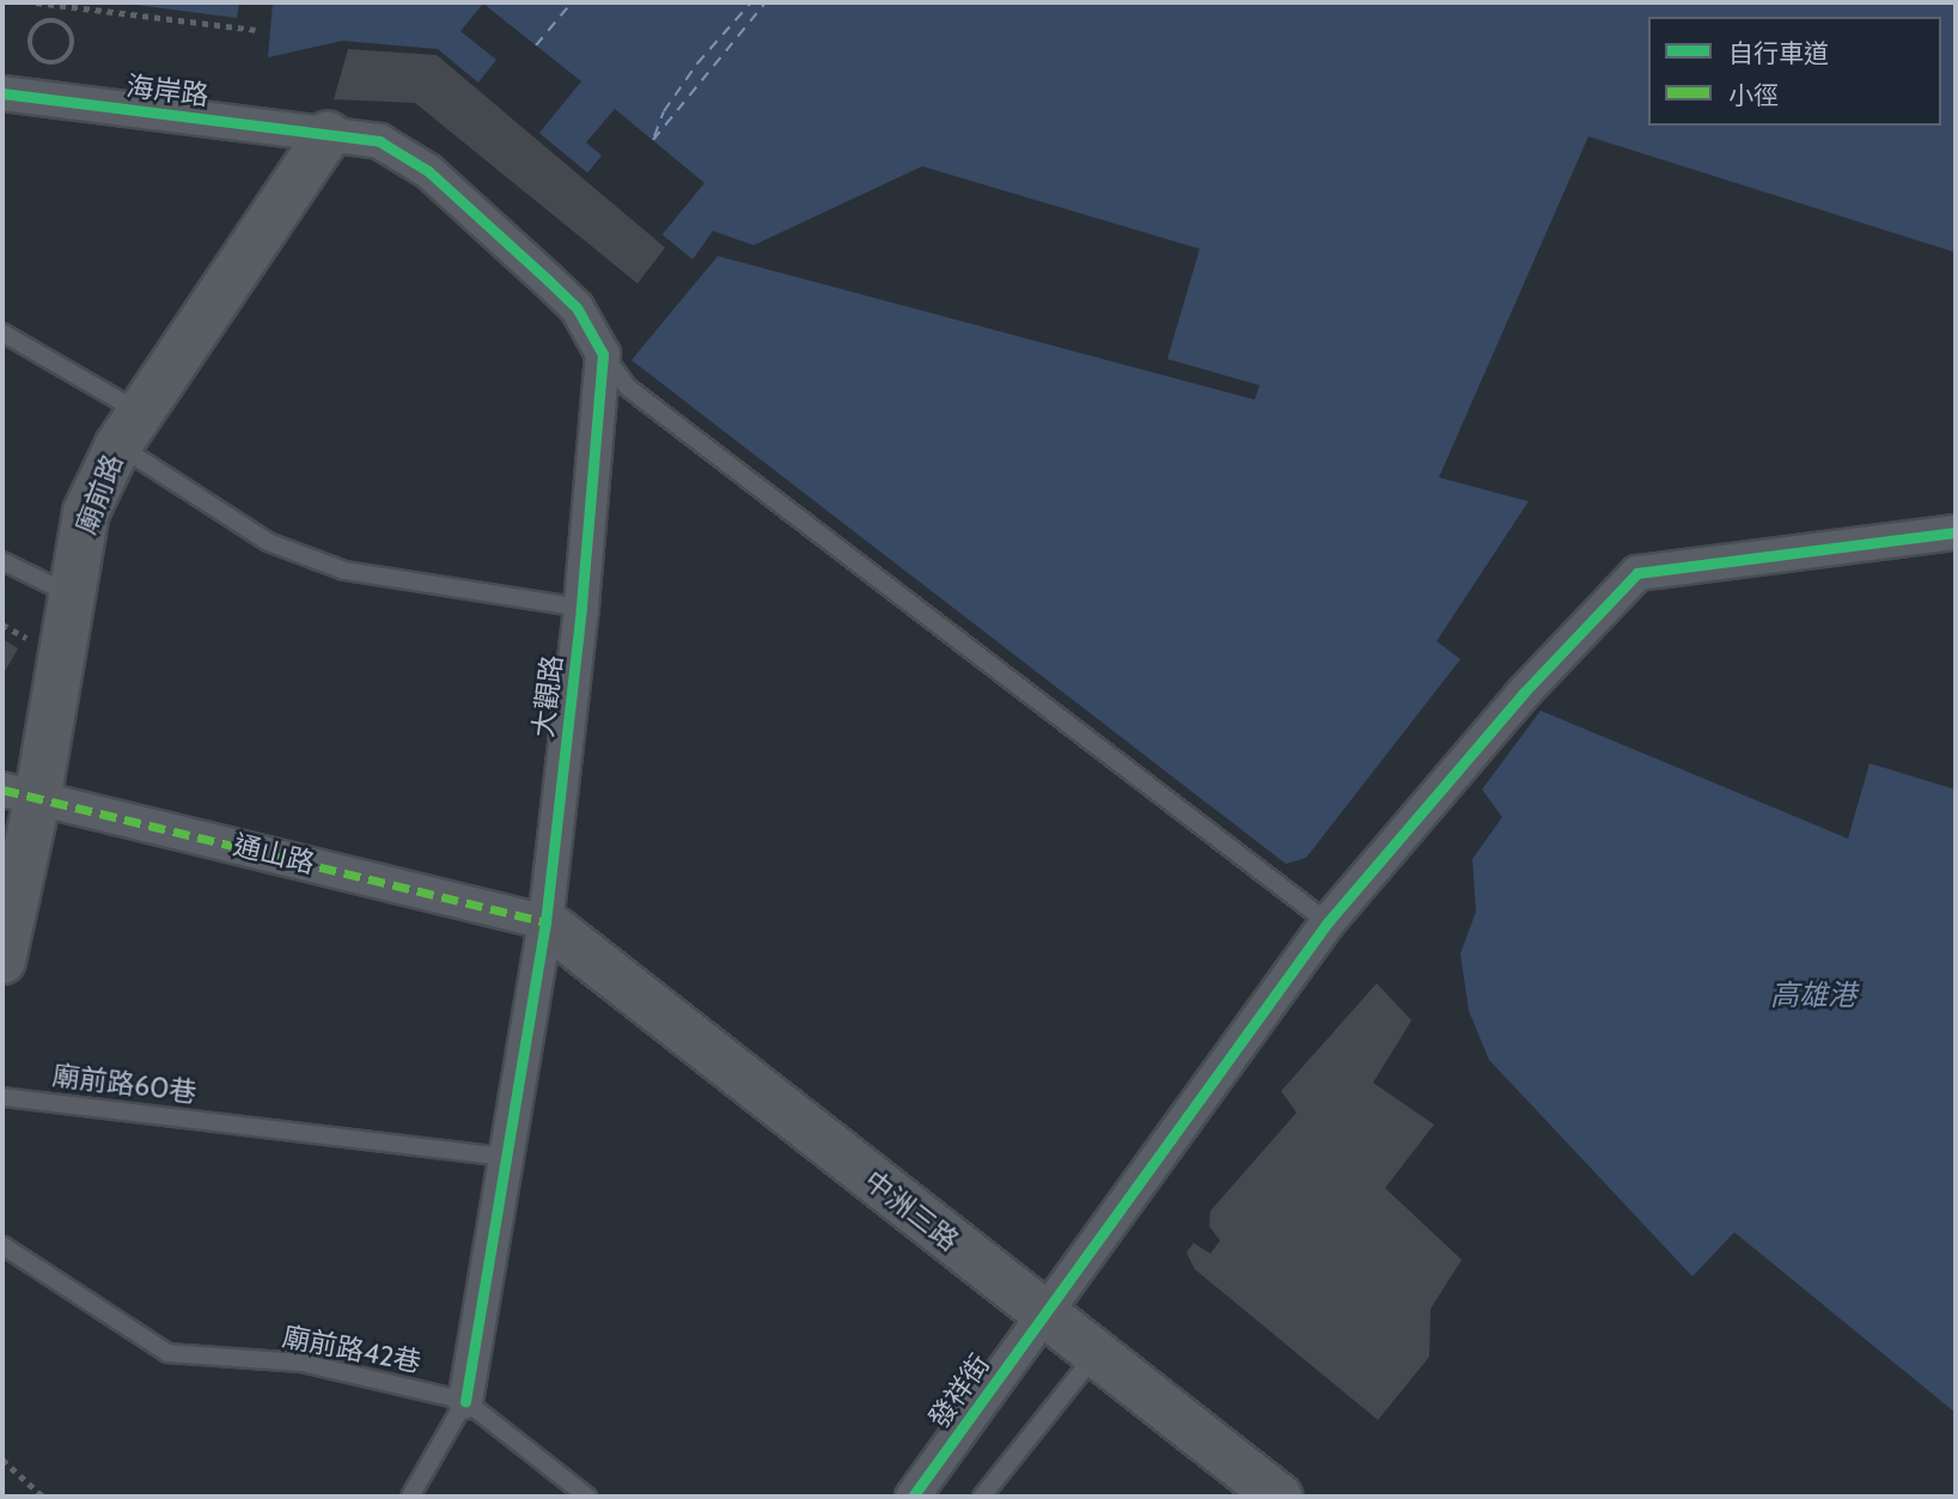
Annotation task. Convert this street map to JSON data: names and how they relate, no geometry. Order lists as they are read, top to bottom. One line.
{"streets":{"street":["海岸路","廟前路","大觀路","通山路","中洲三路","發祥街"],"lane":["廟前路60巷","廟前路42巷"]},"crossings":[["海岸路","廟前路"],["廟前路","通山路"],["大觀路","通山路"],["大觀路","廟前路60巷"],["大觀路","中洲三路"],["大觀路","廟前路42巷"],["通山路","中洲三路"],["中洲三路","發祥街"]],"water":["高雄港"],"legend":["自行車道","小徑"]}
